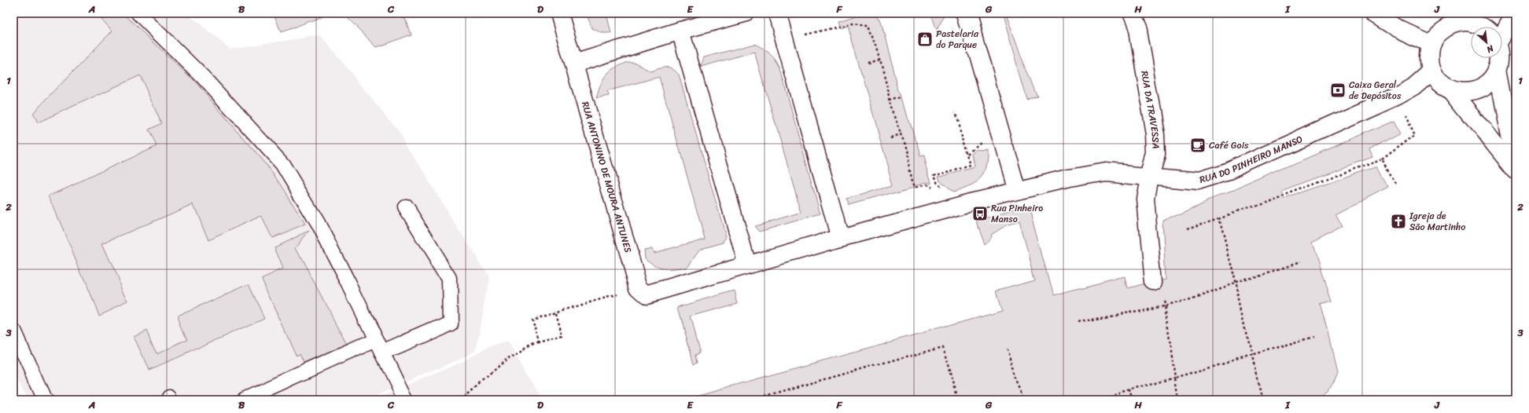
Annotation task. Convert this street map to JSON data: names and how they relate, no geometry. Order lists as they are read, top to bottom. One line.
{"streets":{"street":["RUA DA TRAVESSA","RUA DO PINHEIRO MANSO","RUA ANTONINO DE MOURA ANTUNES"]},"crossings":[["RUA DA TRAVESSA","RUA DO PINHEIRO MANSO"]],"places":{"shop":["Pastelaria do Parque"],"bank":["Caixa Geral de Depósitos"],"cafe":["Café Gois"],"bus stop":["Rua Pinheiro Manso"],"church":["Igreja de São Martinho"]},"north":"bottom right","grid":{"columns":["A","B","C","D","E","F","G","H","I","J"],"rows":["1","2","3"]}}
